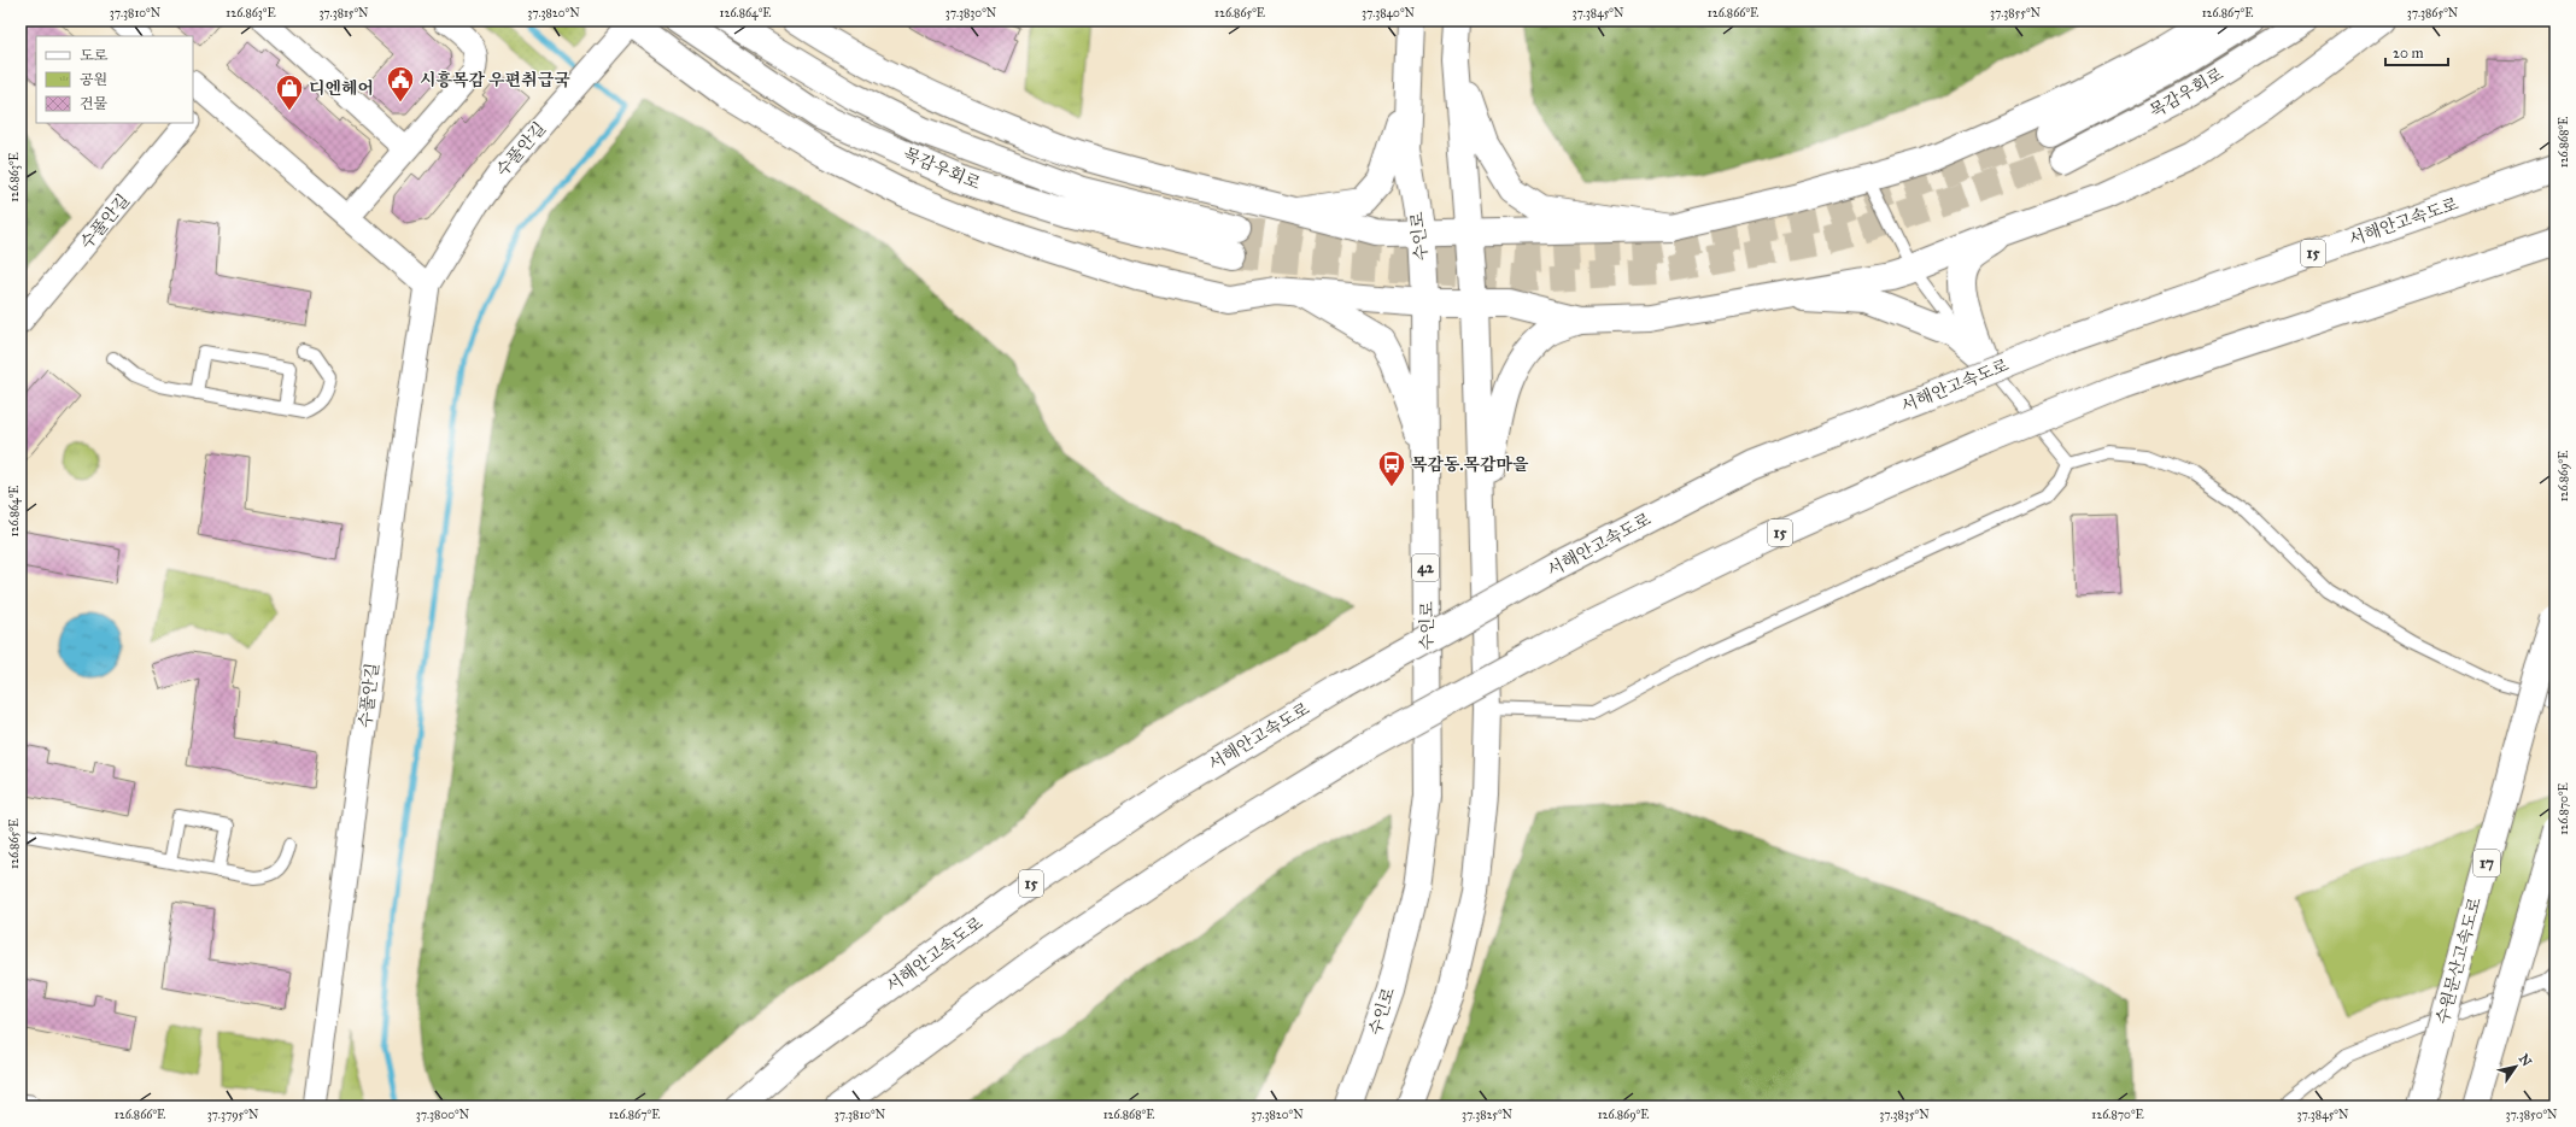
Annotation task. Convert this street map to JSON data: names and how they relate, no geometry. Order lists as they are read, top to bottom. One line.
{"streets":{"main road":["목감우회로","서해안고속도로","수인로","15","42","17","수원문산고속도로"],"street":["수풀안길"]},"places":{"public building":["시흥목감 우편취급국"],"shop":["디엔헤어"],"bus stop":["목감동.목감마을"]},"legend":["도로","공원","건물"],"scale_bar":"20 m","north":"top right","coordinates":["37.3810°N","126.863°E","37.3815°N","37.3820°N","126.864°E","37.3830°N","126.865°E","37.3840°N","37.3845°N","126.866°E","37.3855°N","126.867°E","37.3865°N","126.868°E","126.869°E","126.870°E","37.3795°N","37.3800°N","37.3825°N","37.3835°N","37.3850°N"]}
